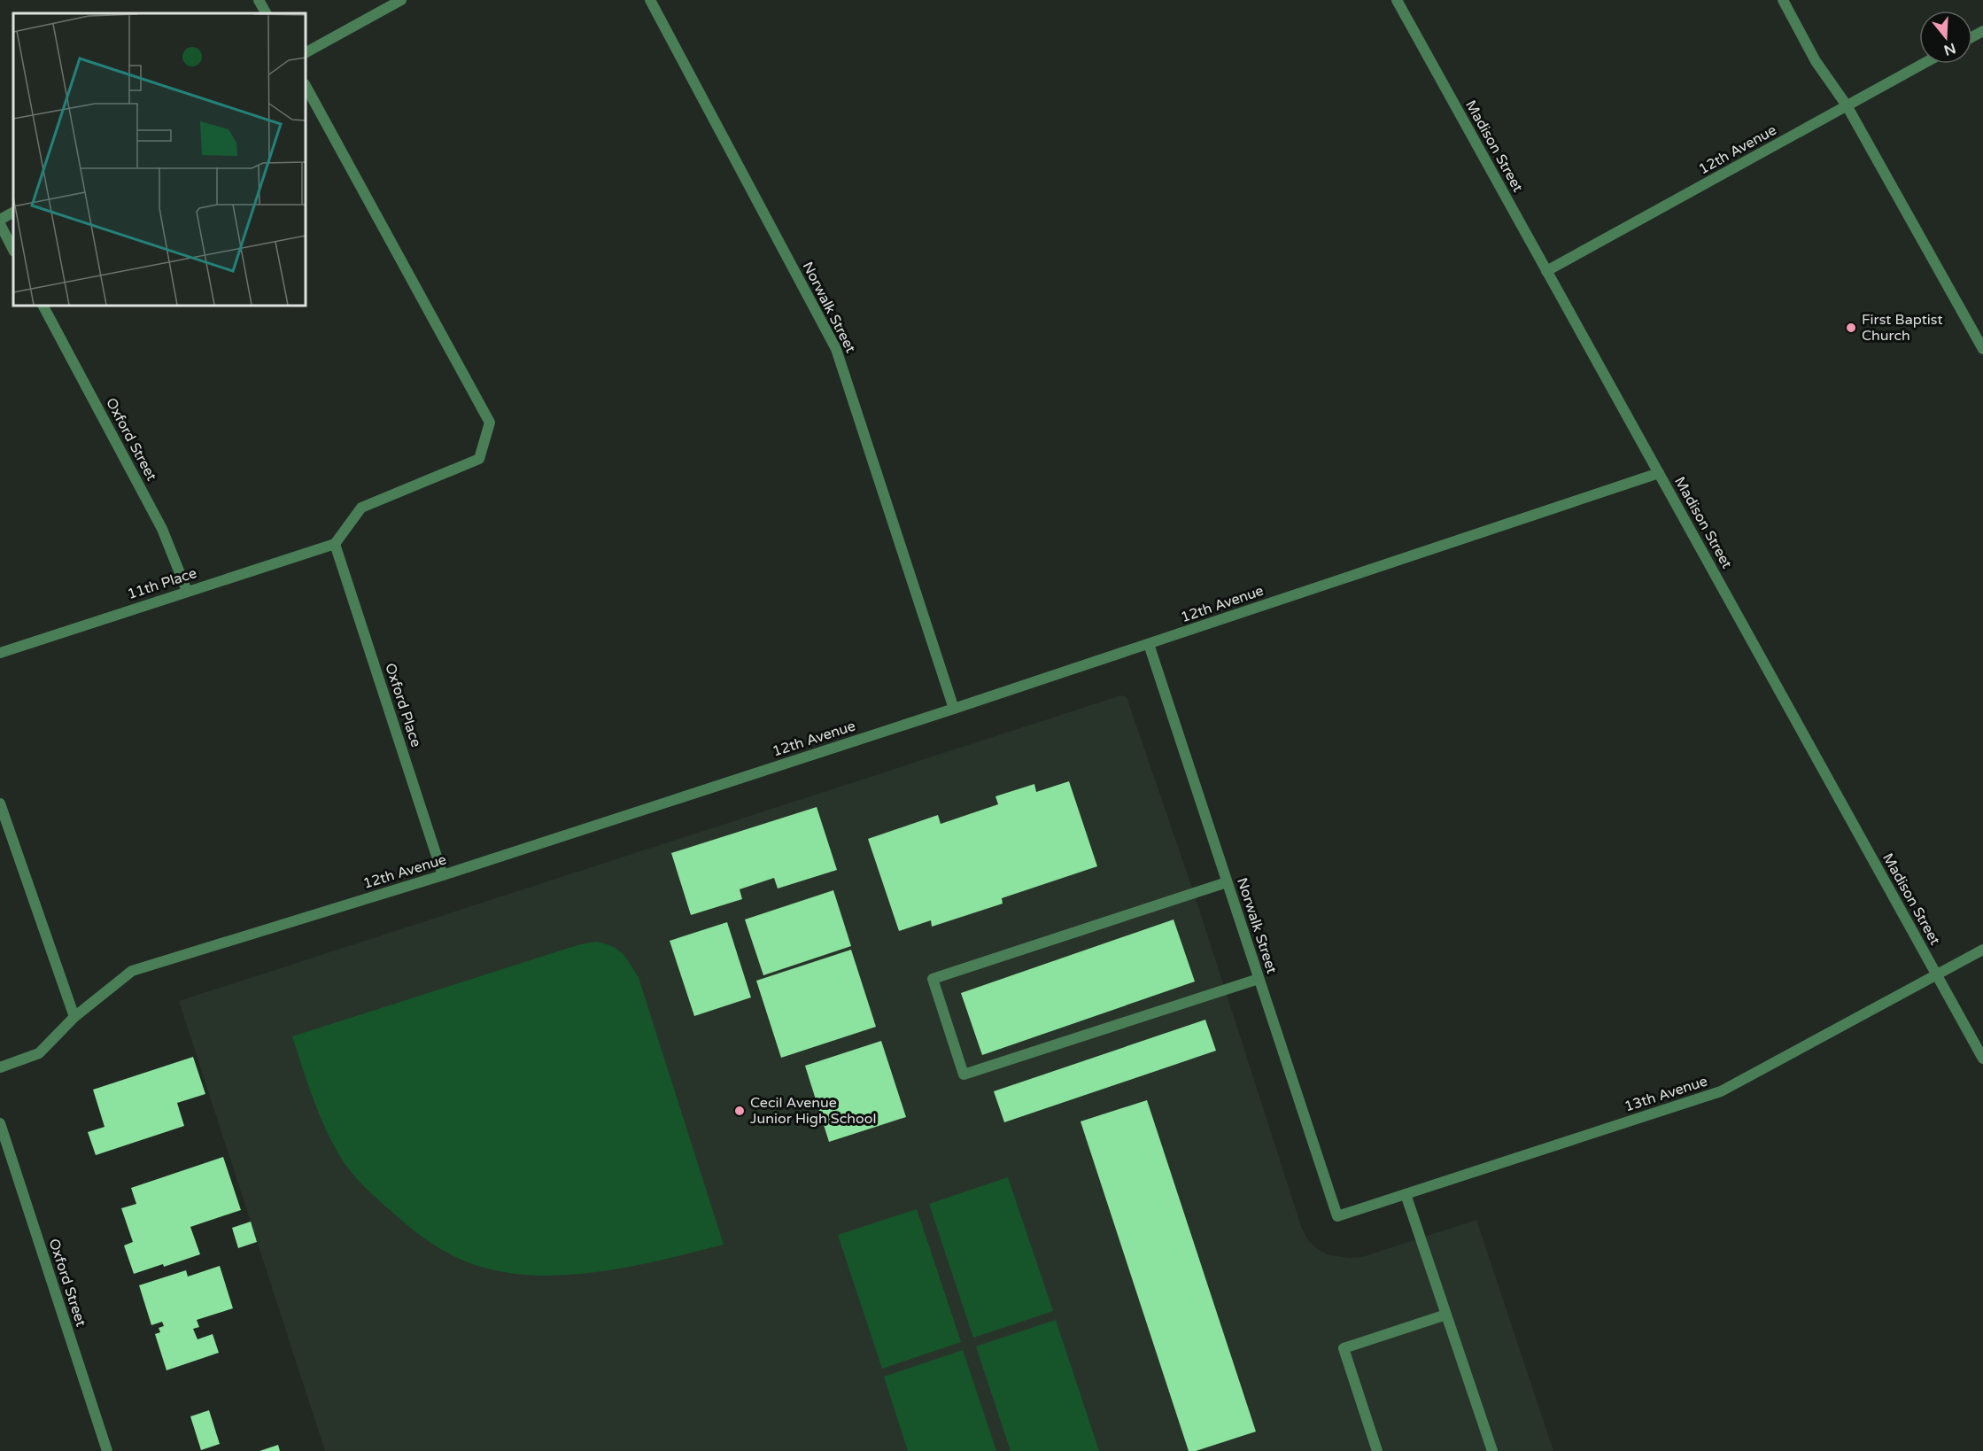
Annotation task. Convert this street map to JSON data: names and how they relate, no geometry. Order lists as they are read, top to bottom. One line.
{"streets":{"street":["Madison Street","12th Avenue","Norwalk Street","Oxford Street","11th Place","Oxford Place","13th Avenue"]},"crossings":[["Madison Street","12th Avenue"],["Madison Street","13th Avenue"],["12th Avenue","Norwalk Street"],["12th Avenue","Oxford Place"],["Norwalk Street","13th Avenue"],["Oxford Street","11th Place"],["11th Place","Oxford Place"]],"places":["First Baptist Church","Cecil Avenue Junior High School"],"north":"bottom"}
